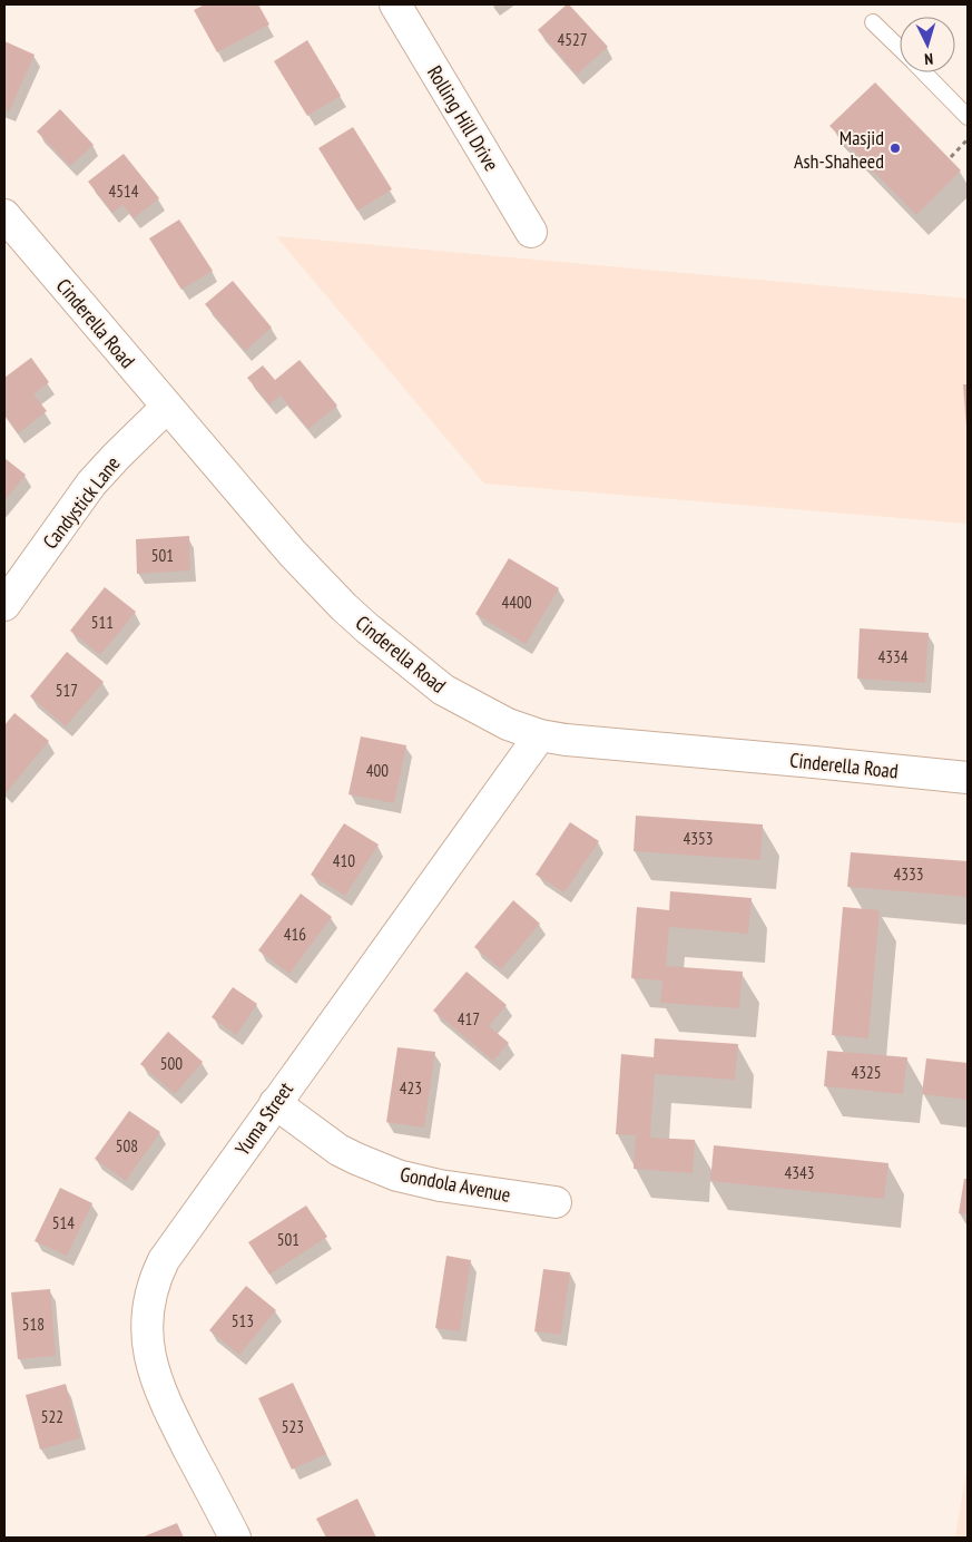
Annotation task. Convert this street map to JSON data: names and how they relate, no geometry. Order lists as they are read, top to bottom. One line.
{"streets":{"street":["Rolling Hill Drive","Cinderella Road","Candystick Lane","Yuma Street","Gondola Avenue"]},"crossings":[["Cinderella Road","Candystick Lane"],["Cinderella Road","Yuma Street"],["Yuma Street","Gondola Avenue"]],"places":["Masjid Ash-Shaheed"],"house_numbers":["4527","4514","501","4400","511","4334","517","400","4353","410","4333","416","417","500","4325","423","508","4343","514","501","513","518","522","523"],"north":"bottom"}
